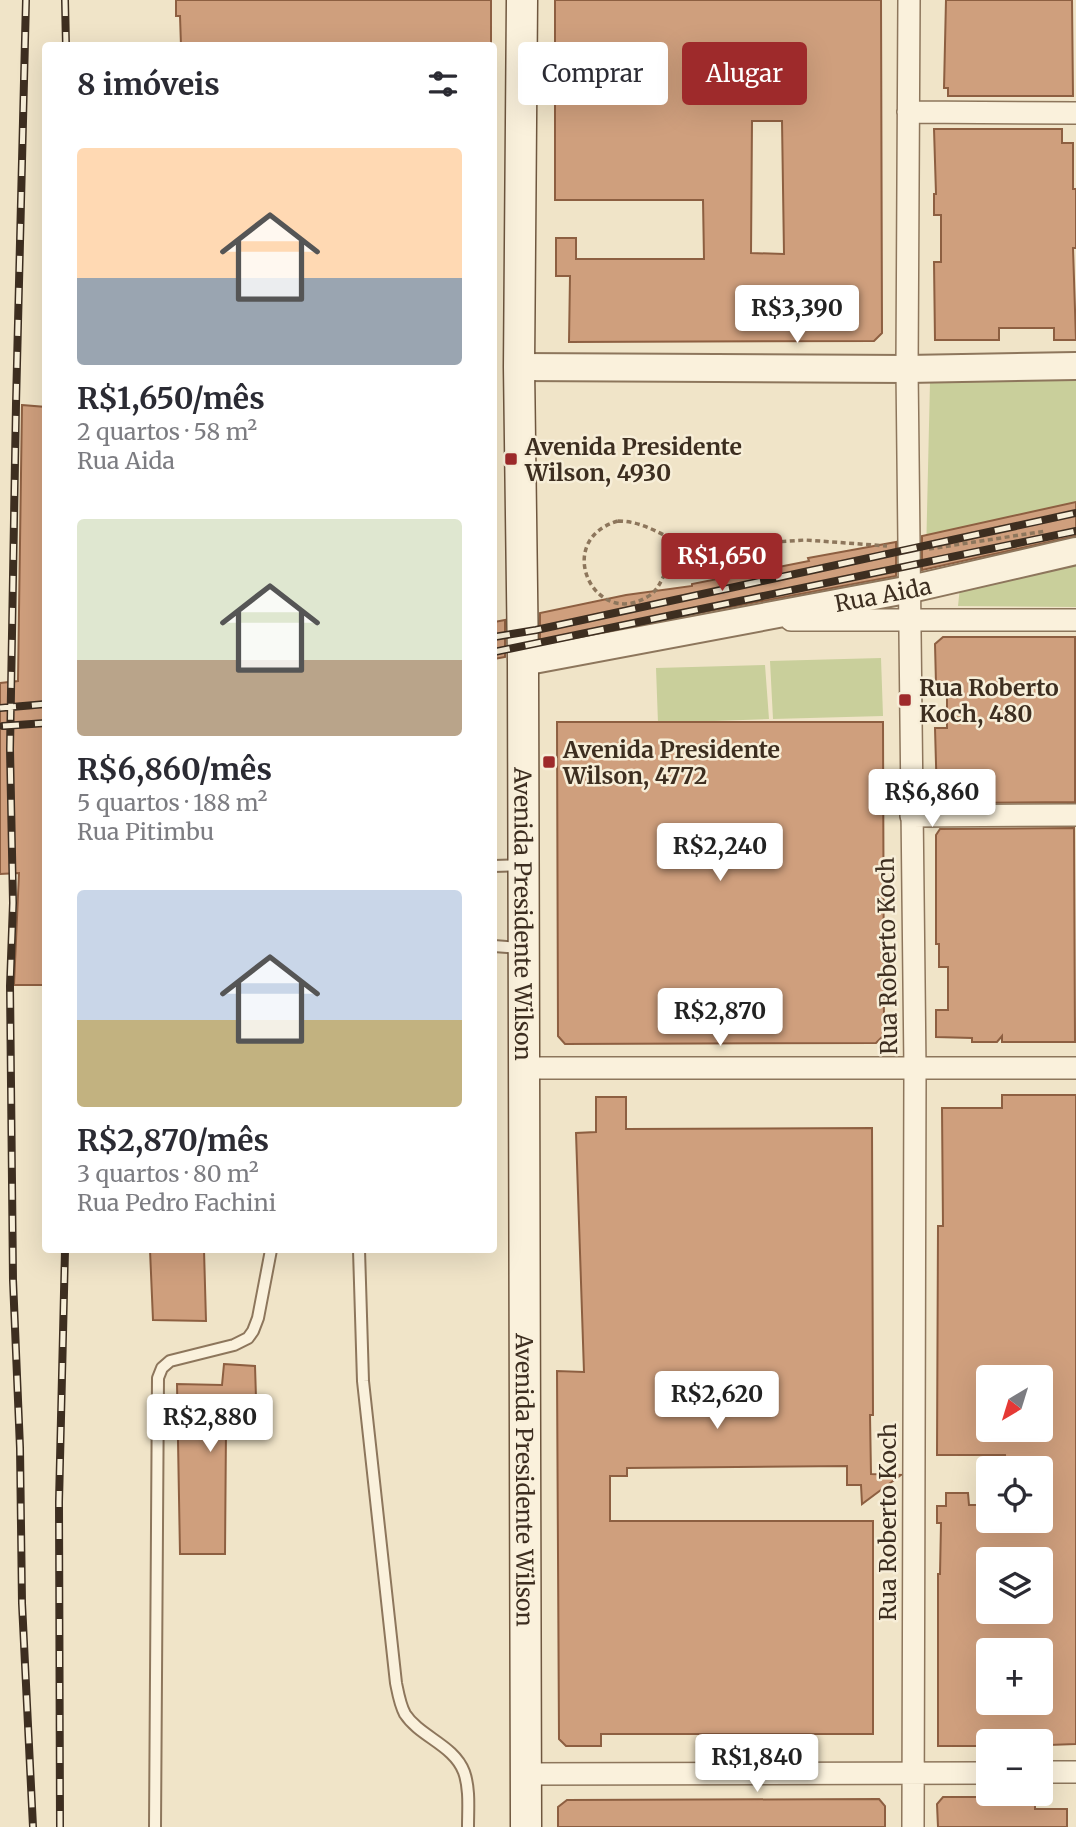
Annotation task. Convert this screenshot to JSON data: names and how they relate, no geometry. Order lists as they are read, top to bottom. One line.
{"streets":{"main road":["Avenida Presidente Wilson"],"street":["Rua Aida","Rua Roberto Koch"]},"crossings":[["Rua Aida","Avenida Presidente Wilson"],["Rua Aida","Rua Roberto Koch"]],"places":{"transit":["Avenida Presidente Wilson, 4930","Rua Roberto Koch, 480","Avenida Presidente Wilson, 4772"]},"north":"bottom left","page":{"chip":["Comprar","Alugar"],"heading":"8 imóveis","list":[{"name":"R$1,650/mês","note":"2 quartos · 58 m² · Rua Aida"},{"name":"R$6,860/mês","note":"5 quartos · 188 m² · Rua Pitimbu"},{"name":"R$2,870/mês","note":"3 quartos · 80 m² · Rua Pedro Fachini"}],"price":["R$3,390","R$1,650","R$6,860","R$2,240","R$2,870","R$2,620","R$2,880","R$1,840"],"map_buttons":["+","−"]}}
